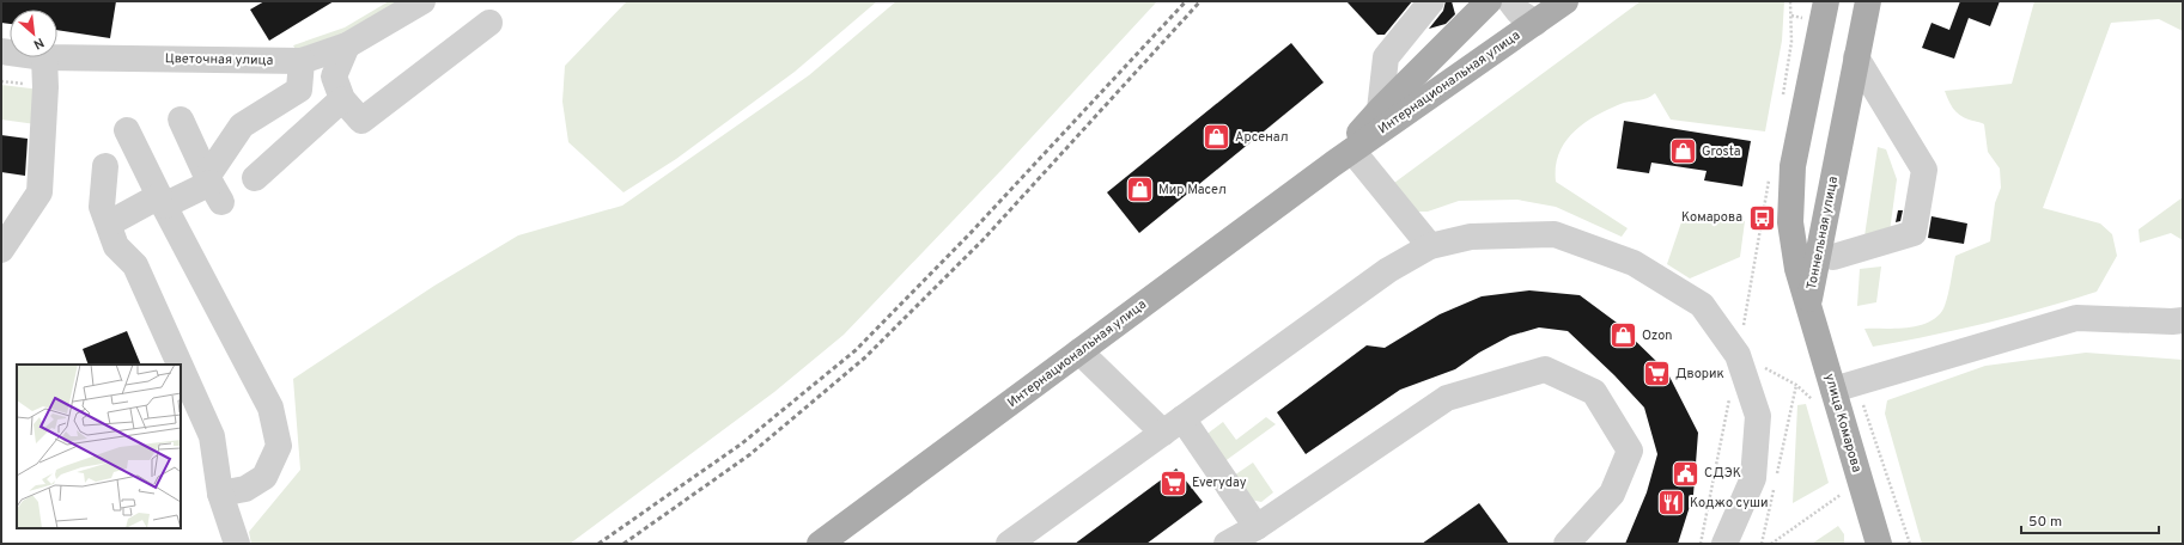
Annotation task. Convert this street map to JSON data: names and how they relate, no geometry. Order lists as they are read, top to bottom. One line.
{"streets":{"main road":["Интернациональная улица","Тоннельная улица","улица Комарова"],"street":["Цветочная улица"]},"crossings":[["Тоннельная улица","улица Комарова"]],"places":{"shop":["Арсенал","Grosta","Мир Масел","Ozon"],"bus stop":["Комарова"],"supermarket":["Дворик","Everyday"],"public building":["СДЭК"],"restaurant":["Коджо суши"]},"scale_bar":"50 m","north":"bottom right"}
